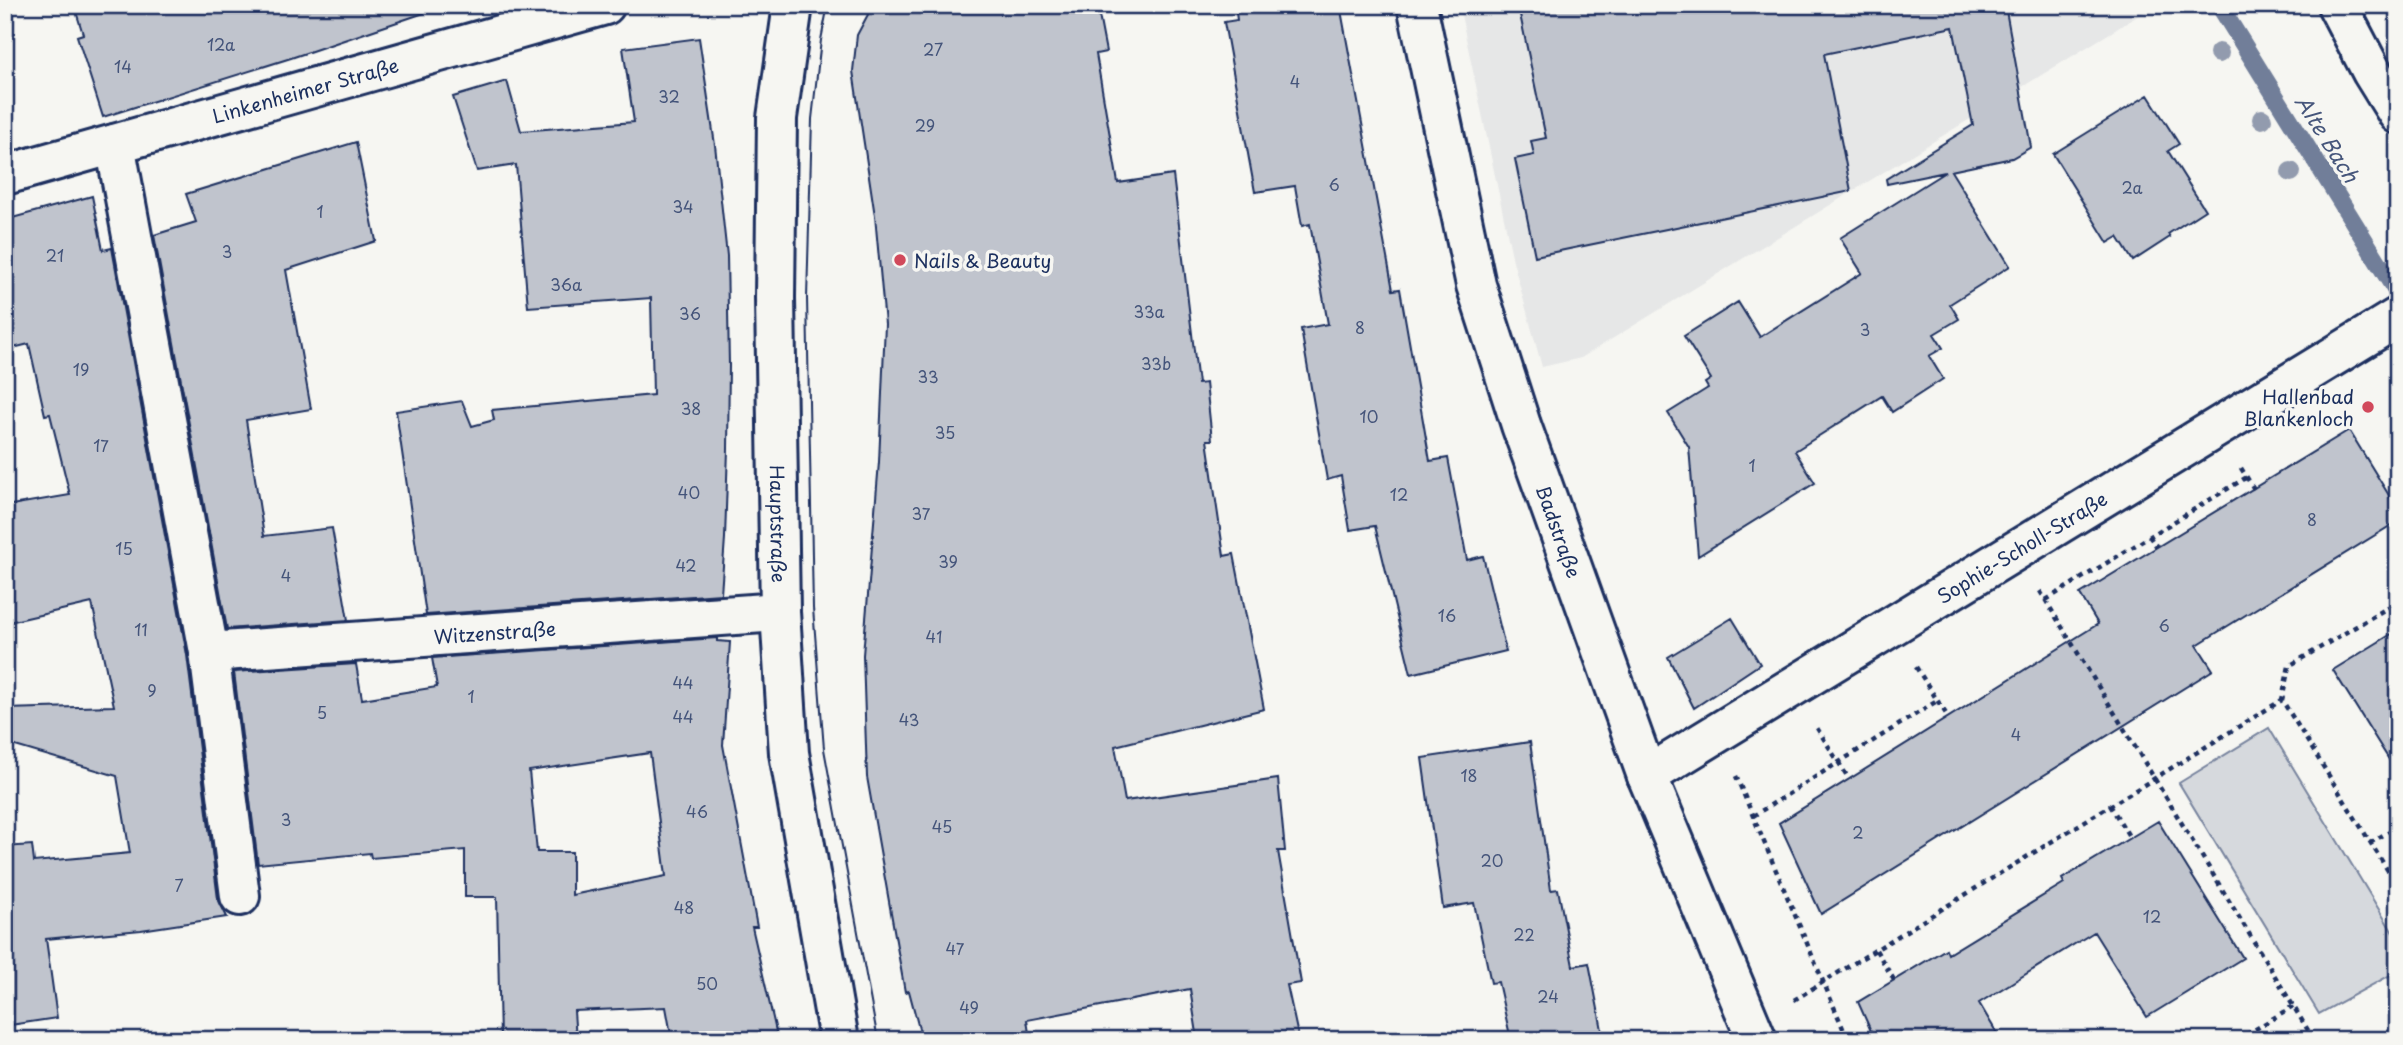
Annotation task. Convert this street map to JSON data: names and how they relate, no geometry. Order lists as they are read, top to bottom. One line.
{"streets":{"street":["Linkenheimer Straße","Hauptstraße","Badstraße","Sophie-Scholl-Straße","Witzenstraße"]},"crossings":[["Hauptstraße","Witzenstraße"],["Badstraße","Sophie-Scholl-Straße"]],"water":["Alte Bach"],"places":["Nails & Beauty","Hallenbad Blankenloch"],"house_numbers":["12a","27","14","4","32","29","6","2a","34","1","3","21","36a","33a","36","8","3","33b","19","33","38","10","35","17","1","40","12","37","8","15","39","42","4","16","6","11","41","44","9","1","5","44","43","4","18","46","3","45","2","20","7","48","12","22","47","50","24","49"]}
